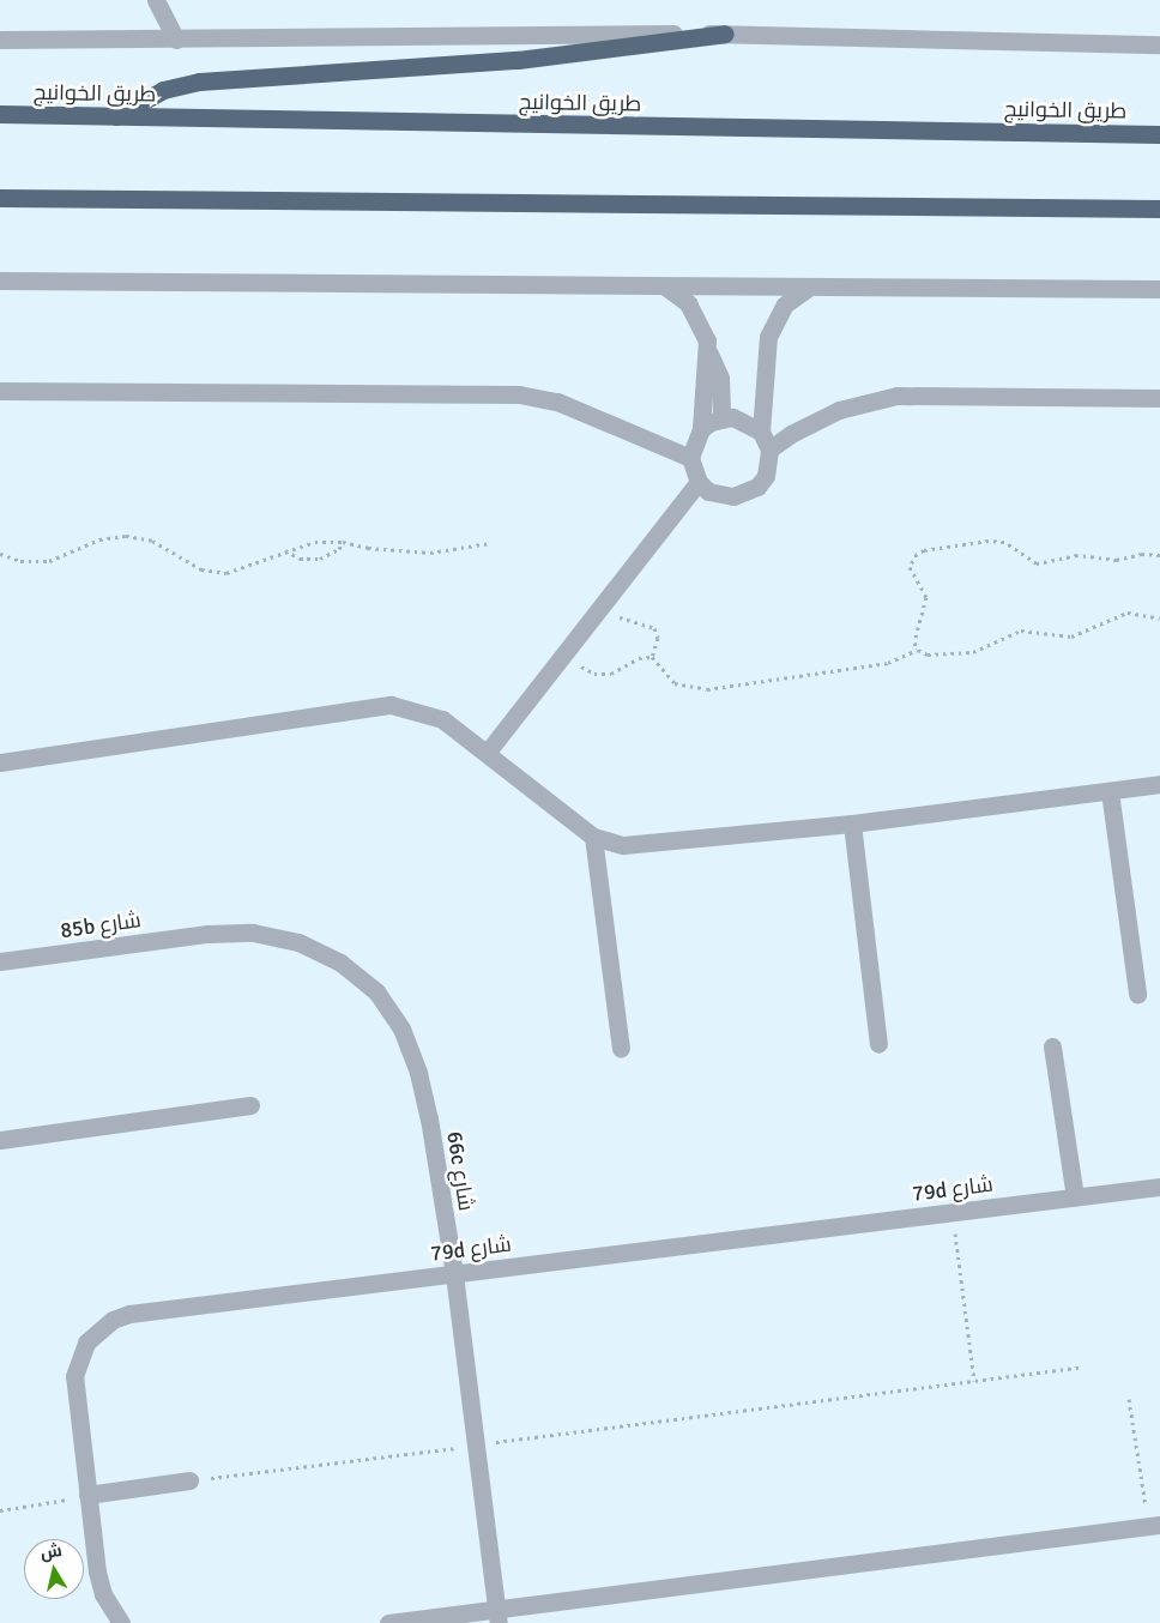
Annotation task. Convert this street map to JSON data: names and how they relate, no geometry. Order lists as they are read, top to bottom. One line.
{"streets":{"highway":["طريق الخوانيج"],"street":["85b شارع","66c شارع","79d شارع"]},"crossings":[["85b شارع","66c شارع"],["66c شارع","79d شارع"]],"north":"top"}
